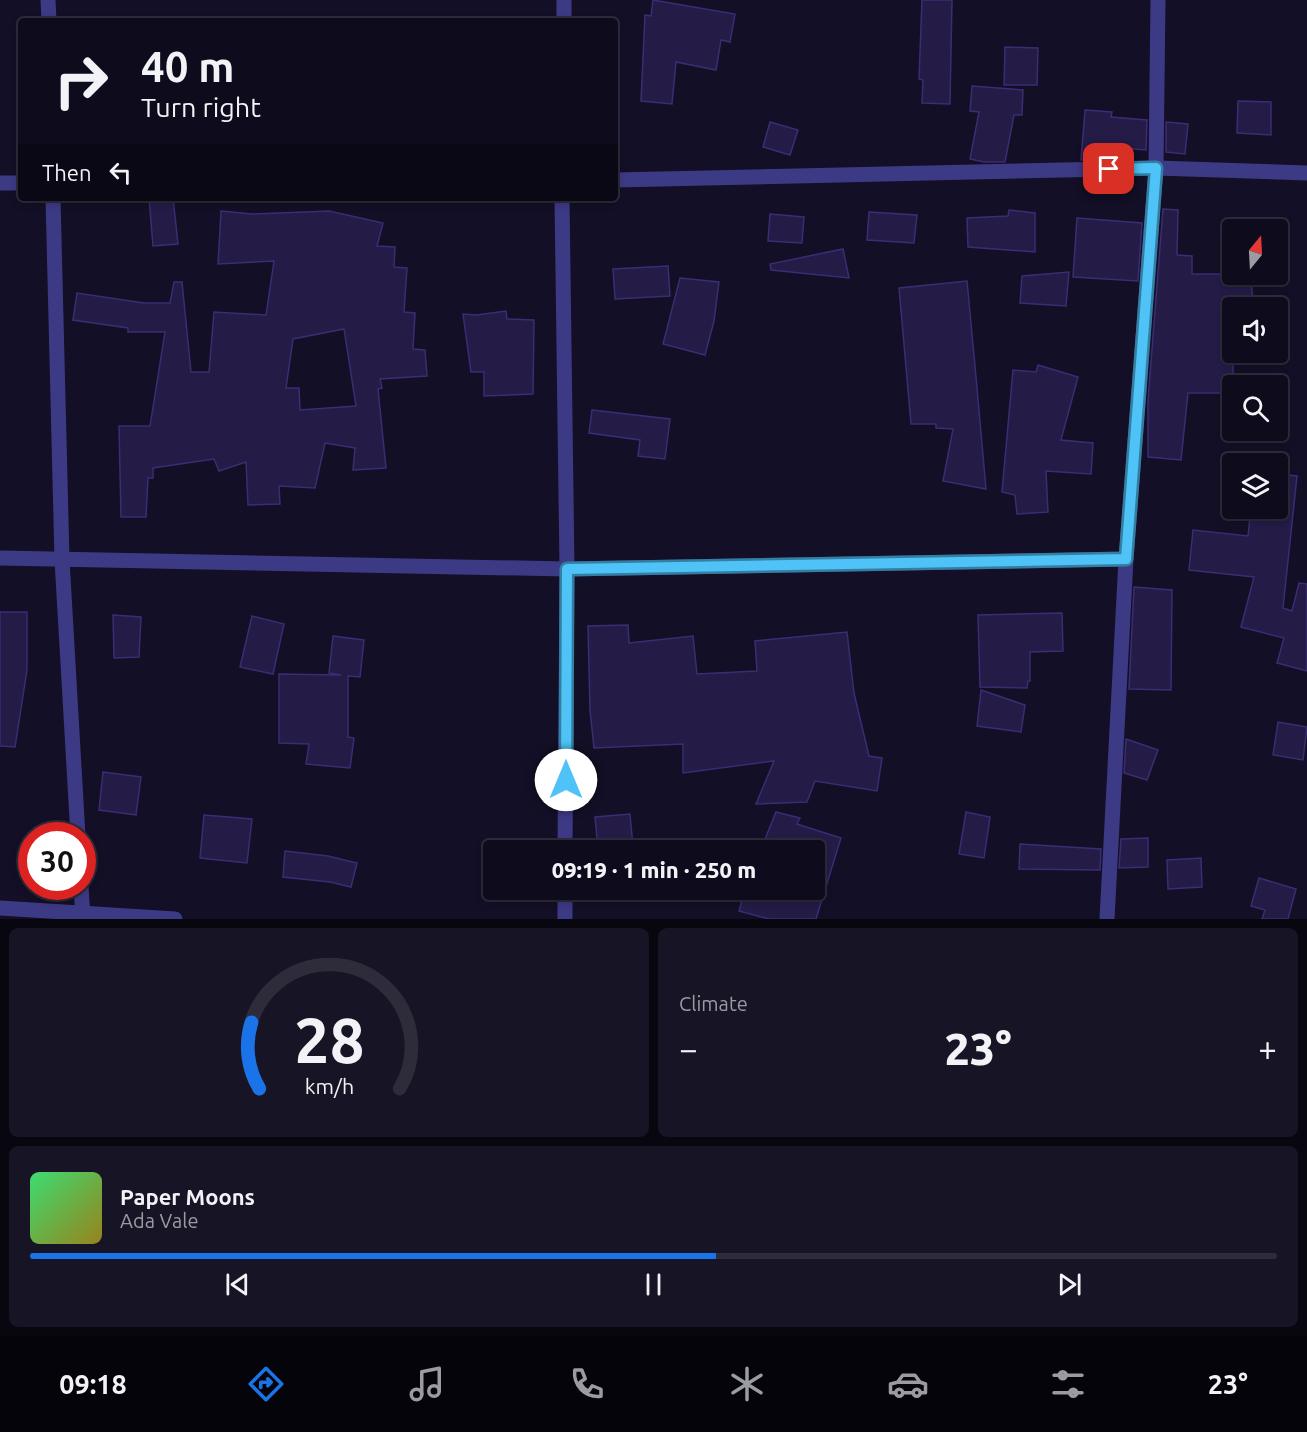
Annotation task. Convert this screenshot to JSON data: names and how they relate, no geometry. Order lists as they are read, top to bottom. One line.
{"north":"top","page":{"turn":["40 m","Turn right"],"then":"Then","limit":"30","trip":"09:19 · 1 min · 250 m","tile":"Climate","heat":["−","23°","+"],"song":["Paper Moons","Ada Vale"],"tabs":["09:18","23°"],"gauge":["28","km/h"]}}
